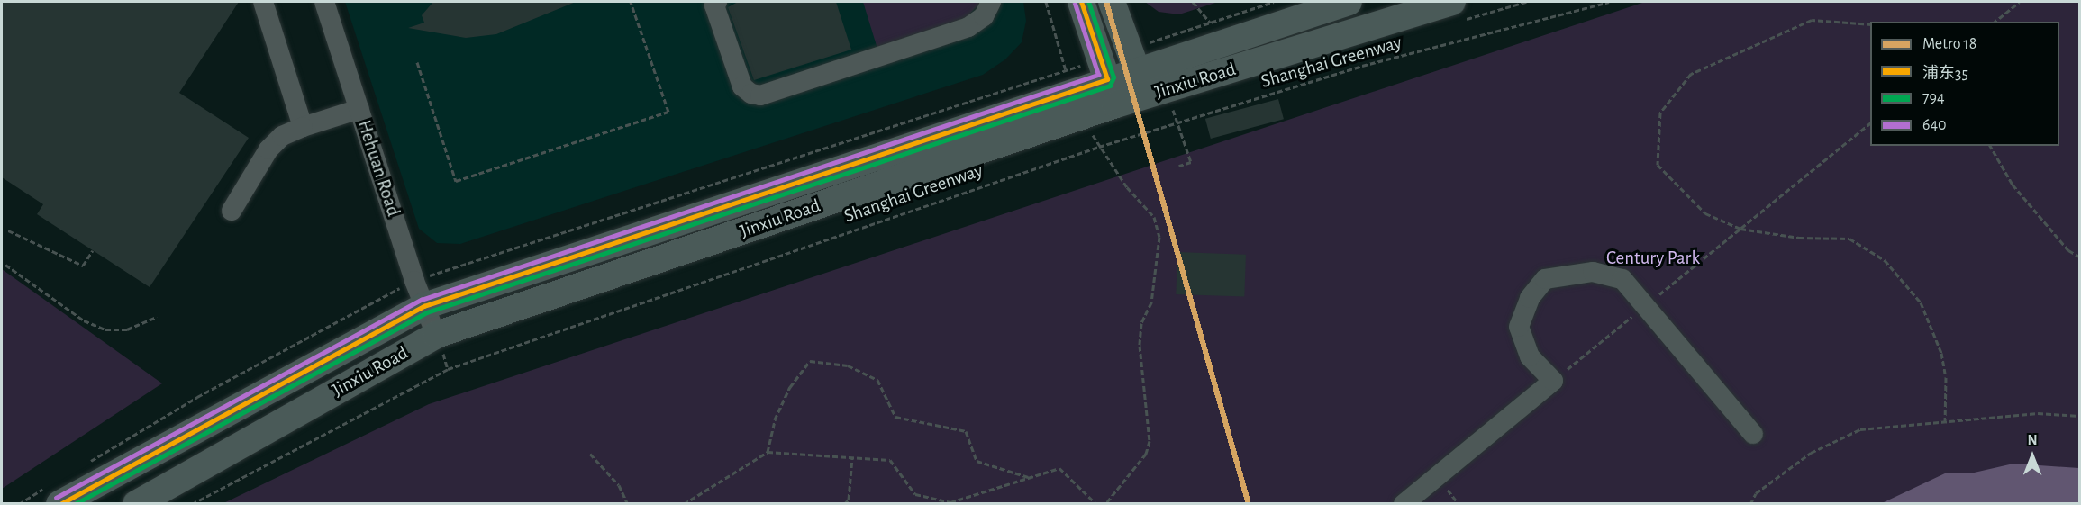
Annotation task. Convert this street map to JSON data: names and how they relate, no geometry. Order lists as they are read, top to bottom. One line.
{"streets":{"main road":["Jinxiu Road"],"street":["Hehuan Road"],"path":["Shanghai Greenway"]},"crossings":[["Jinxiu Road","Hehuan Road"]],"parks":["Century Park"],"lines":["metro line 18","transit line 浦东35","transit line 794","transit line 640"],"legend":["Metro 18","浦东35","794","640"],"north":"top"}
